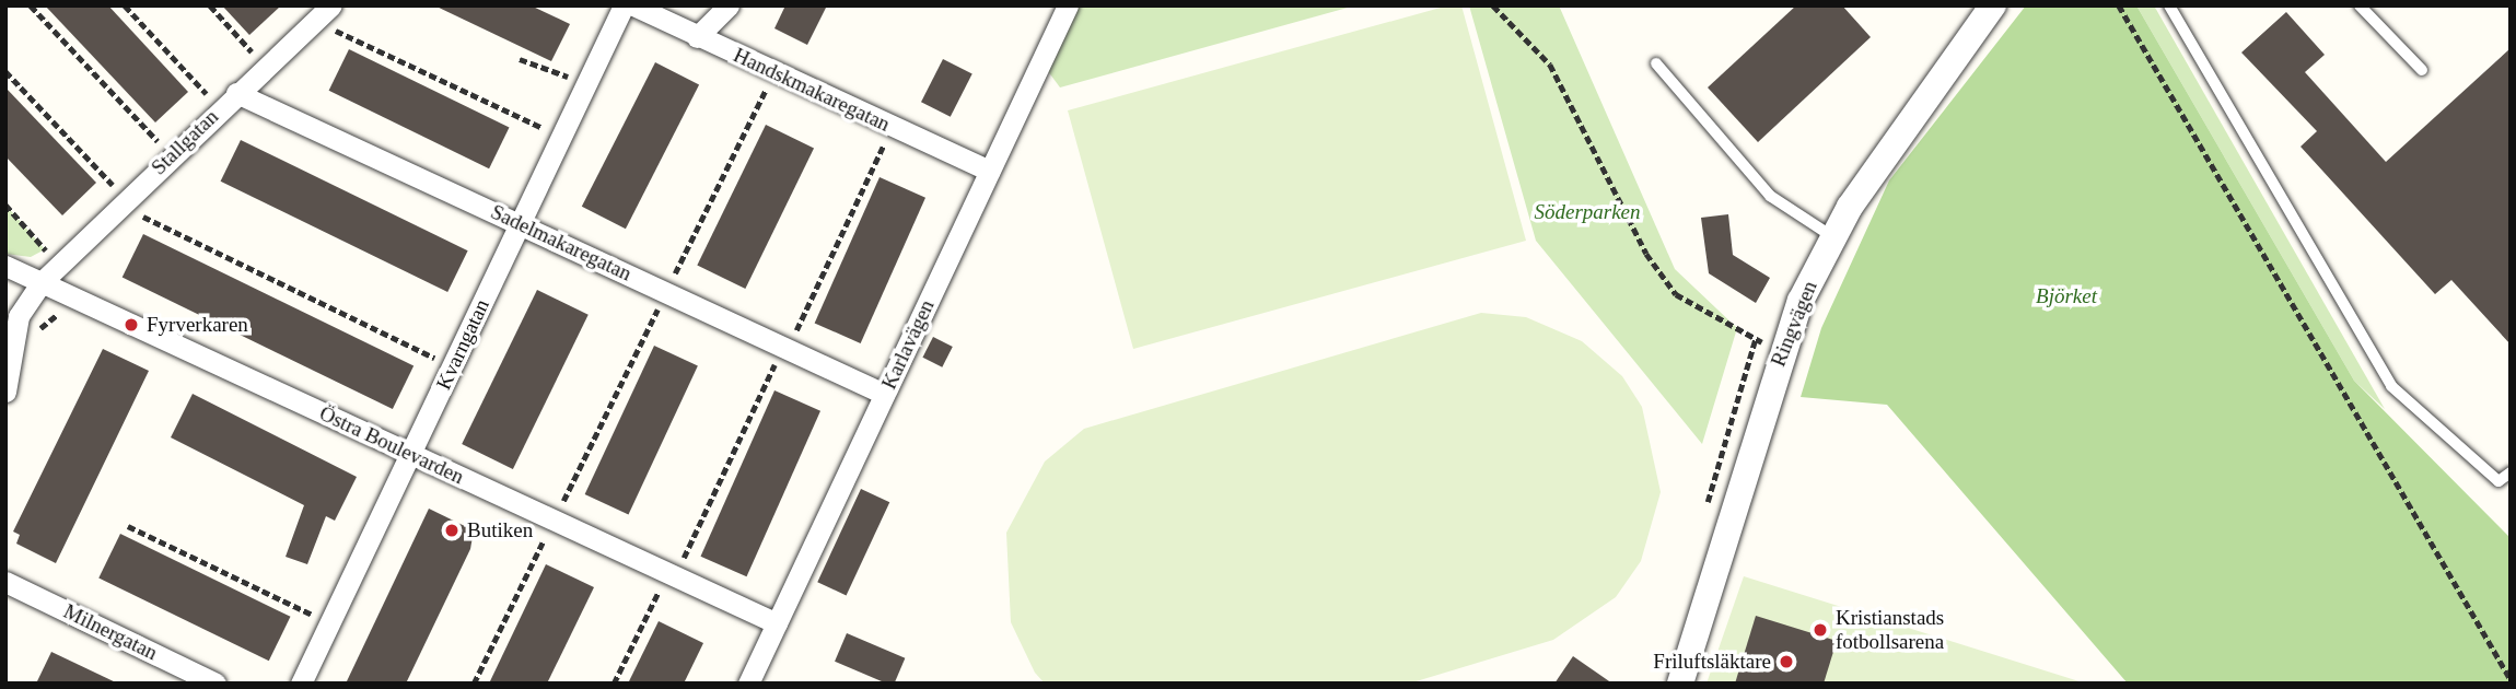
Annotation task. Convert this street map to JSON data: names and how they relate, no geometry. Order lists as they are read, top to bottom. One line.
{"streets":{"street":["Handskmakaregatan","Stallgatan","Sadelmakaregatan","Ringvägen","Kvarngatan","Karlavägen","Östra Boulevarden","Milnergatan"]},"crossings":[["Handskmakaregatan","Karlavägen"],["Stallgatan","Sadelmakaregatan"],["Stallgatan","Östra Boulevarden"],["Sadelmakaregatan","Kvarngatan"],["Sadelmakaregatan","Karlavägen"],["Kvarngatan","Östra Boulevarden"],["Karlavägen","Östra Boulevarden"]],"parks":["Söderparken","Björket"],"places":["Fyrverkaren","Butiken","Kristianstads fotbollsarena","Friluftsläktare"]}
